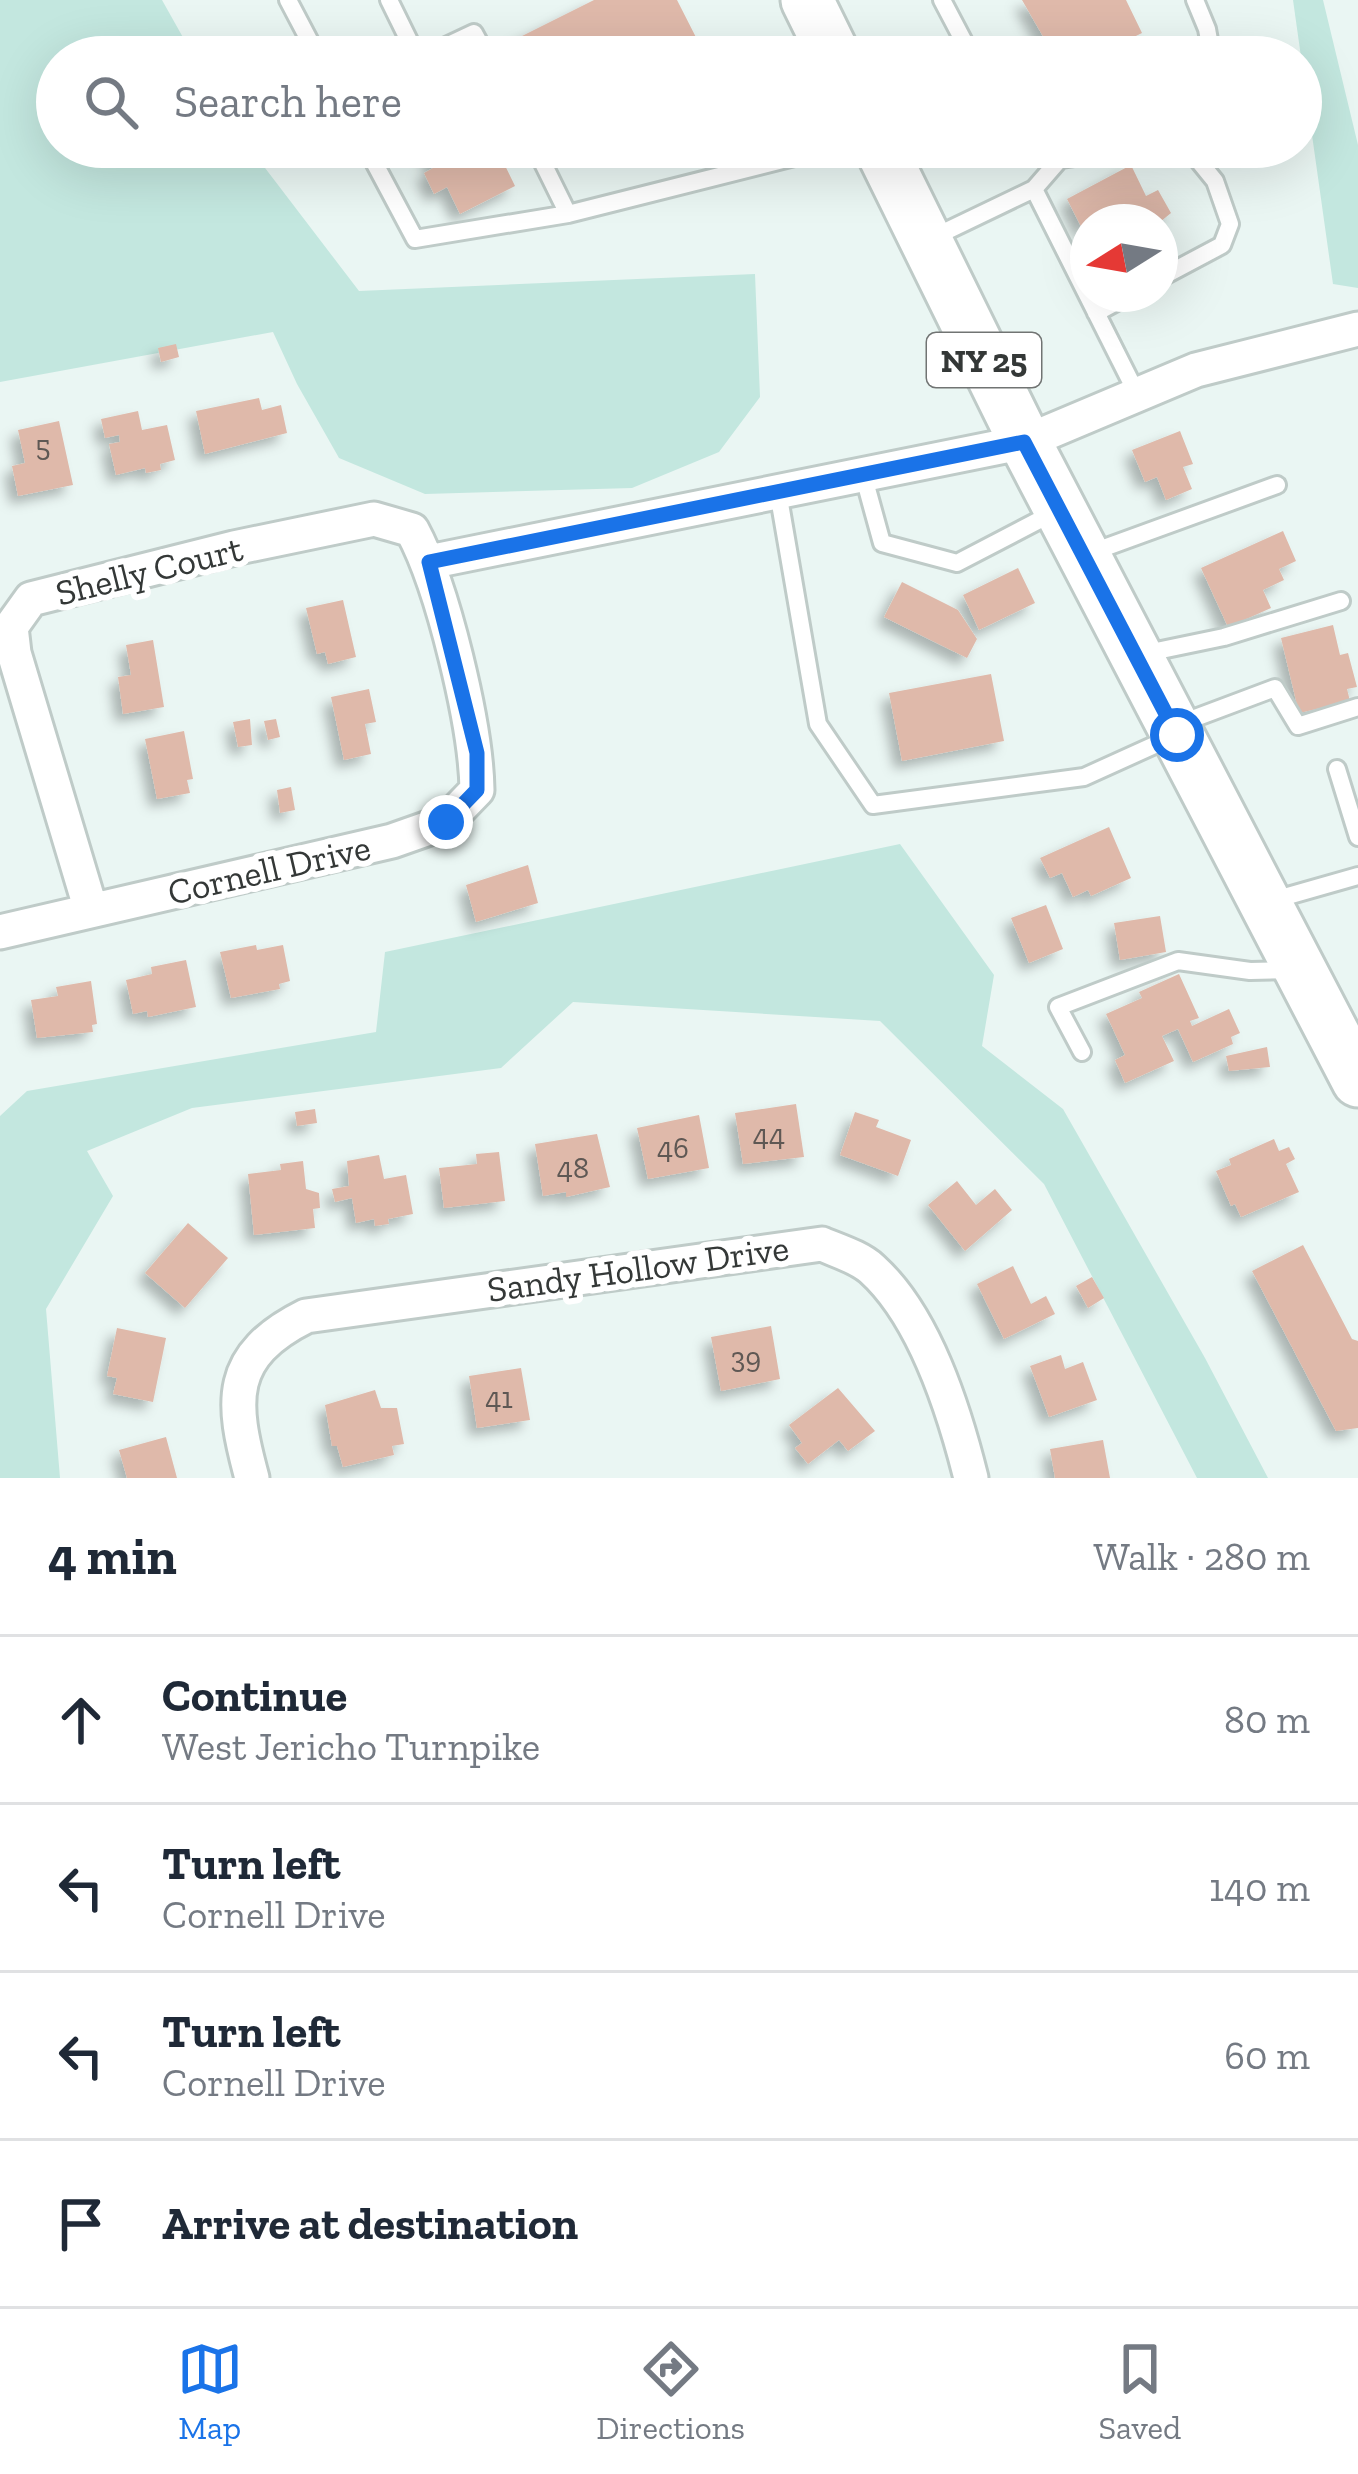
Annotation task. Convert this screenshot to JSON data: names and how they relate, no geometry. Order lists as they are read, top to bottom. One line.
{"streets":{"main road":["NY 25"],"street":["Shelly Court","Cornell Drive","Sandy Hollow Drive"]},"crossings":[["Shelly Court","Cornell Drive"]],"house_numbers":["5","44","46","48","39","41"],"north":"left","page":{"search":"Search here","heading":["4 min","Walk · 280 m"],"list":[["Continue","West Jericho Turnpike","80 m"],["Turn left","Cornell Drive","140 m"],["Turn left","Cornell Drive","60 m"],"Arrive at destination"],"nav":["Map","Directions","Saved"]}}
